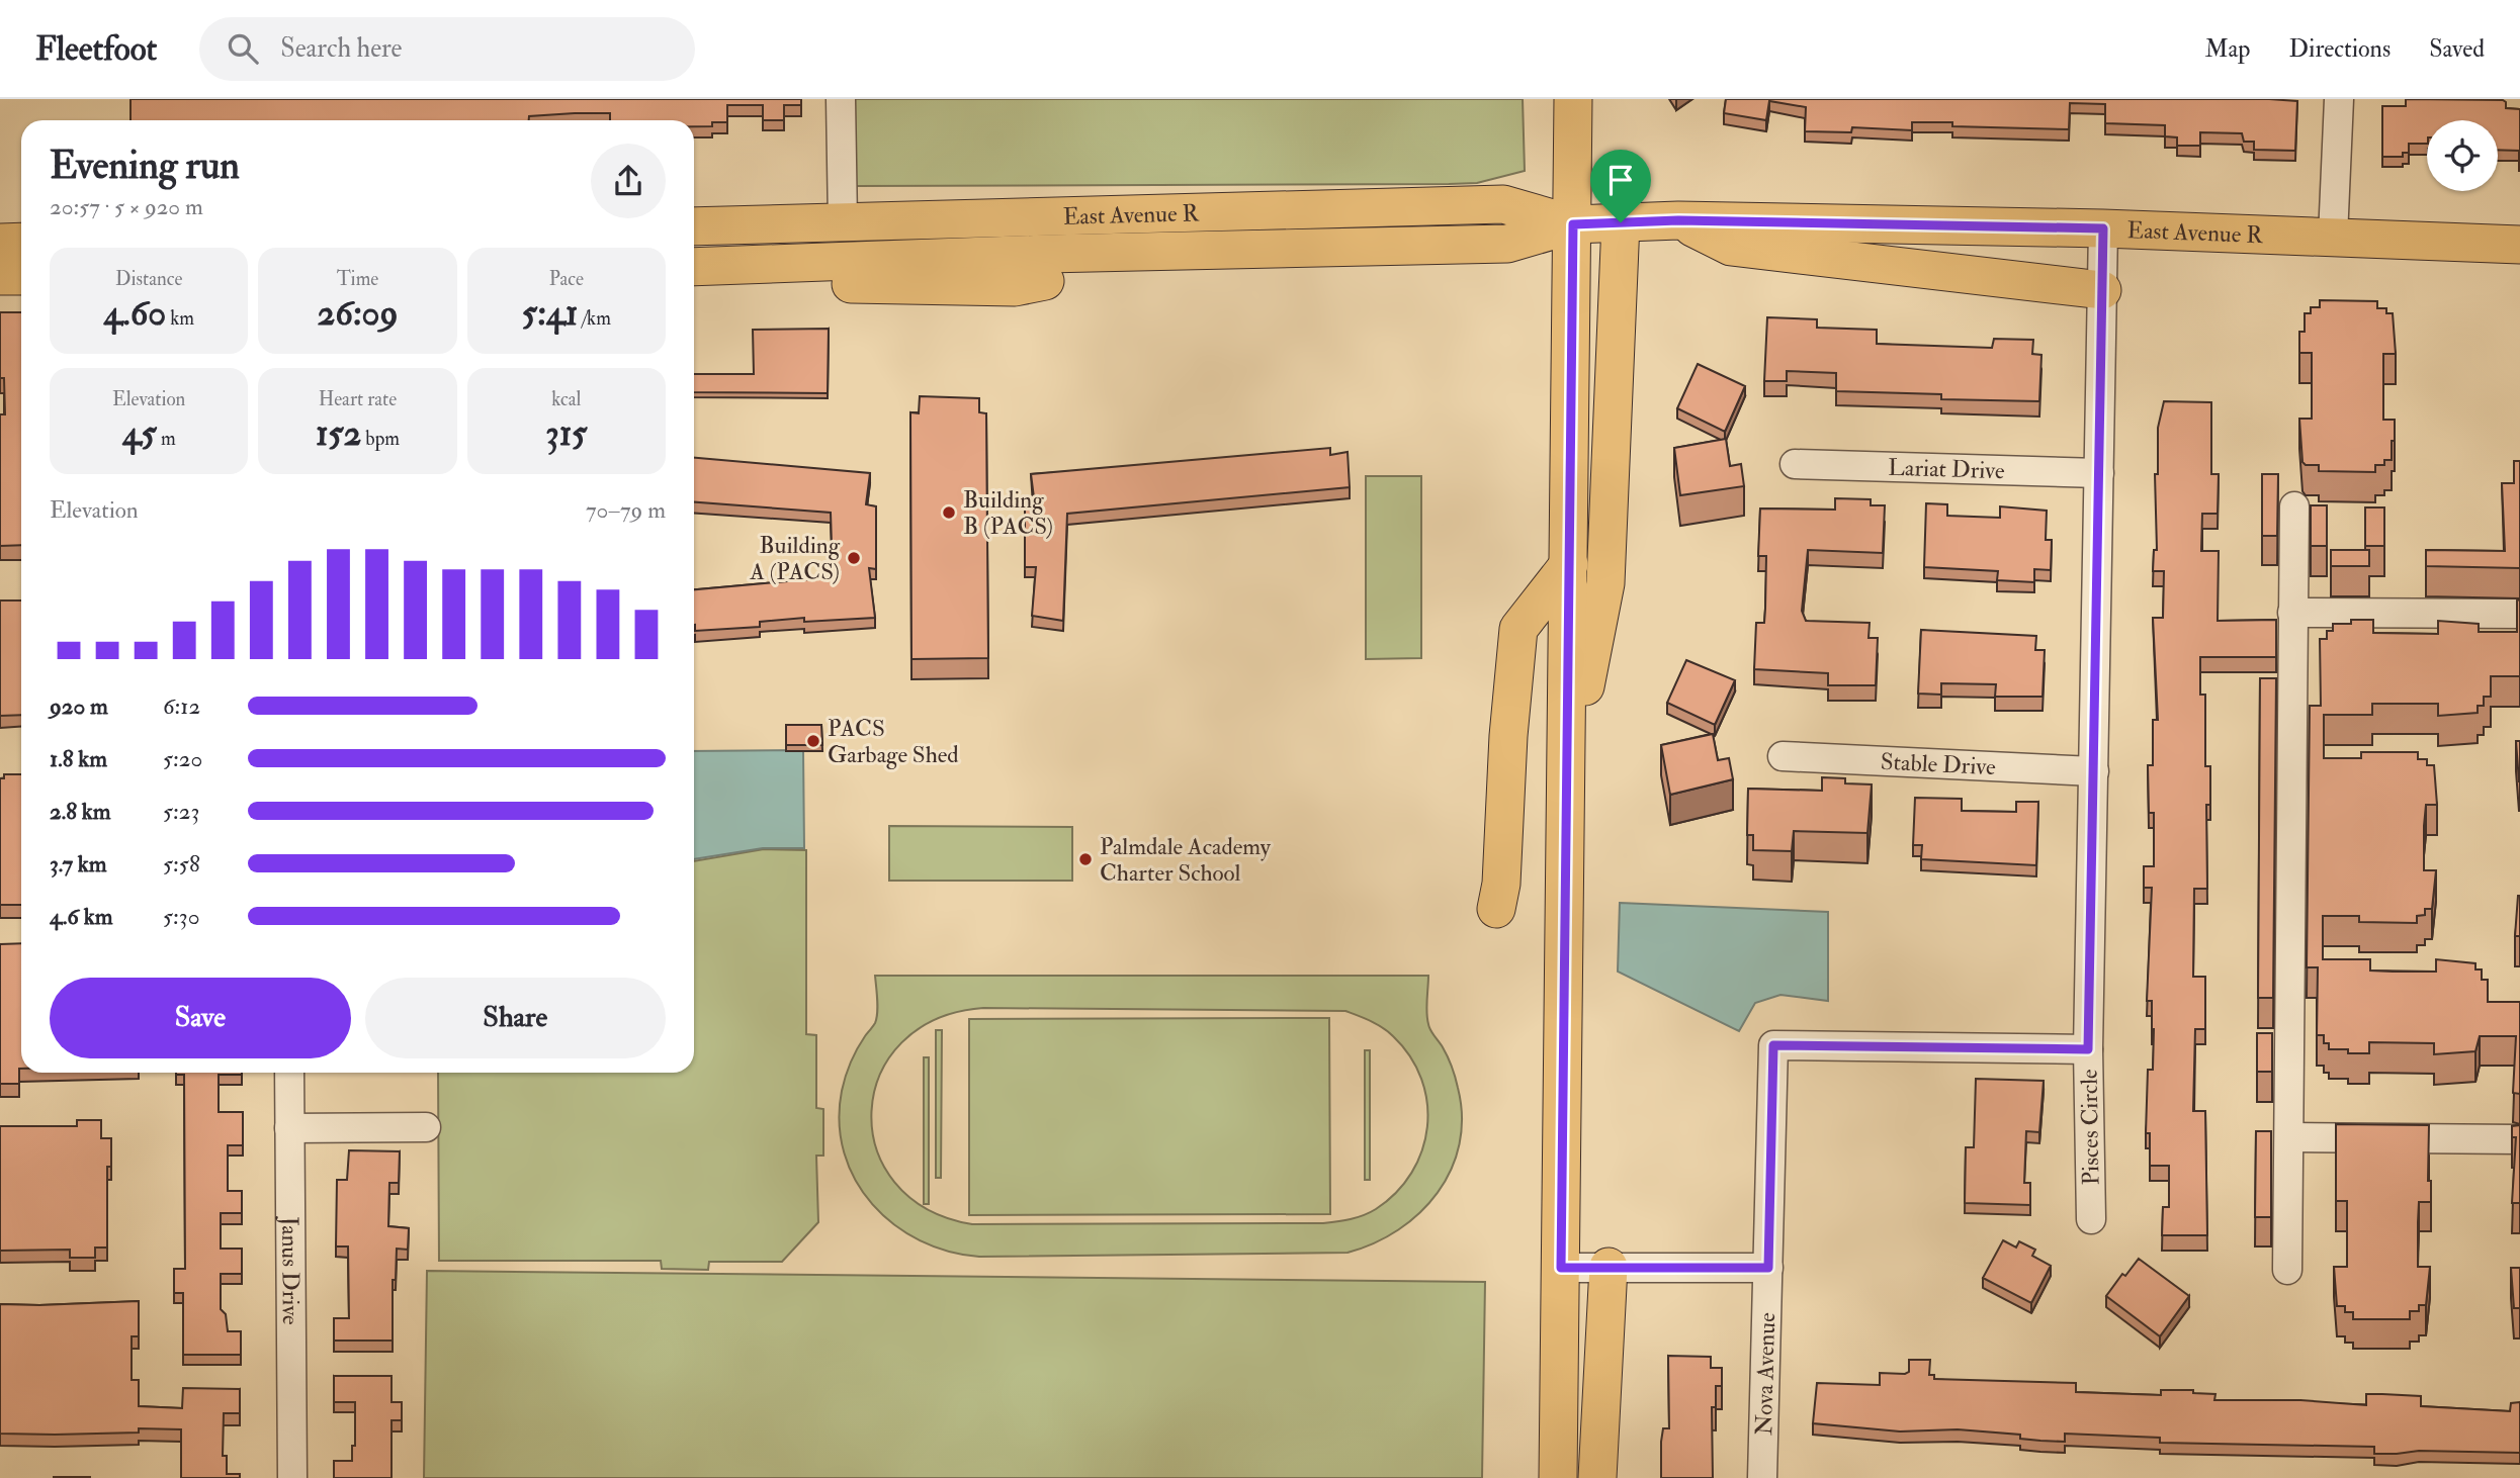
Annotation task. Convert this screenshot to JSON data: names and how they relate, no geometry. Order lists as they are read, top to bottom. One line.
{"streets":{"main road":["East Avenue R"],"street":["Lariat Drive","Stable Drive","Pisces Circle","Janus Drive","Nova Avenue"]},"crossings":[["East Avenue R","Pisces Circle"],["Lariat Drive","Pisces Circle"],["Stable Drive","Pisces Circle"],["Pisces Circle","Nova Avenue"]],"places":["Building B (PACS)","Building A (PACS)","PACS Garbage Shed","Palmdale Academy Charter School"],"page":{"header":"Fleetfoot","search":"Search here","nav":["Map","Directions","Saved"],"heading":["Evening run","20:57 · 5 × 920 m"],"stats":[["Distance","4.60 km"],["Time","26:09"],["Pace","5:41 /km"],["Elevation","45 m"],["Heart rate","152 bpm"],["kcal","315"]],"chart":["Elevation","70–79 m"],"list":[{"name":"920 m","note":"6:12"},{"name":"1.8 km","note":"5:20"},{"name":"2.8 km","note":"5:23"},{"name":"3.7 km","note":"5:58"},{"name":"4.6 km","note":"5:30"}],"buttons":["Save","Share"]}}
